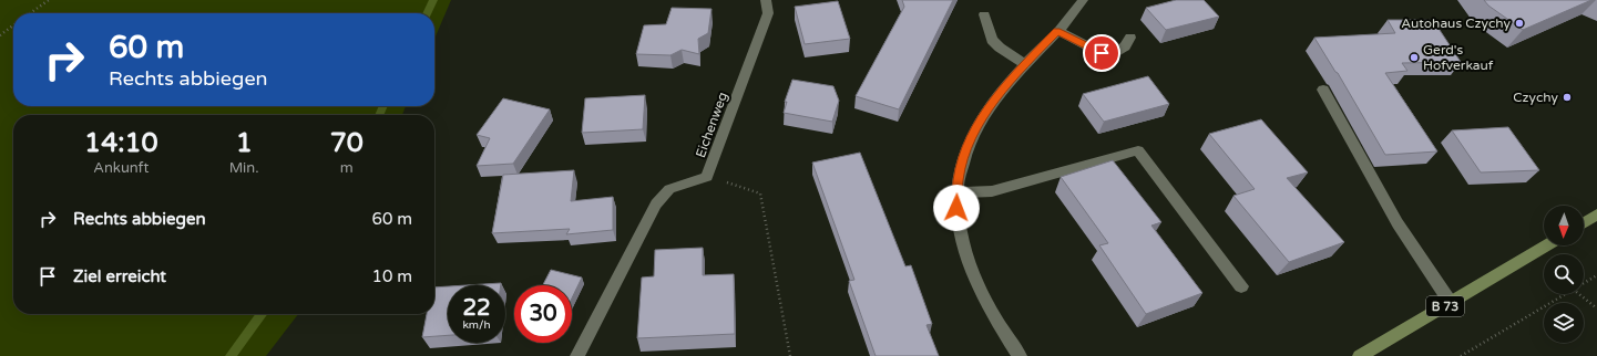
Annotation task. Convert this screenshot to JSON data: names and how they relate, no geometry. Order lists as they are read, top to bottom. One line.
{"streets":{"main road":["B 73"],"street":["Eichenweg"]},"places":["Autohaus Czychy","Gerd's Hofverkauf","Czychy"],"north":"bottom","page":{"turn":["60 m","Rechts abbiegen"],"eta":["14:10","Ankunft","1","Min.","70","m"],"list":[{"name":"Rechts abbiegen","value":"60 m"},{"name":"Ziel erreicht","value":"10 m"}],"speed":"22 km/h","limit":"30"}}
